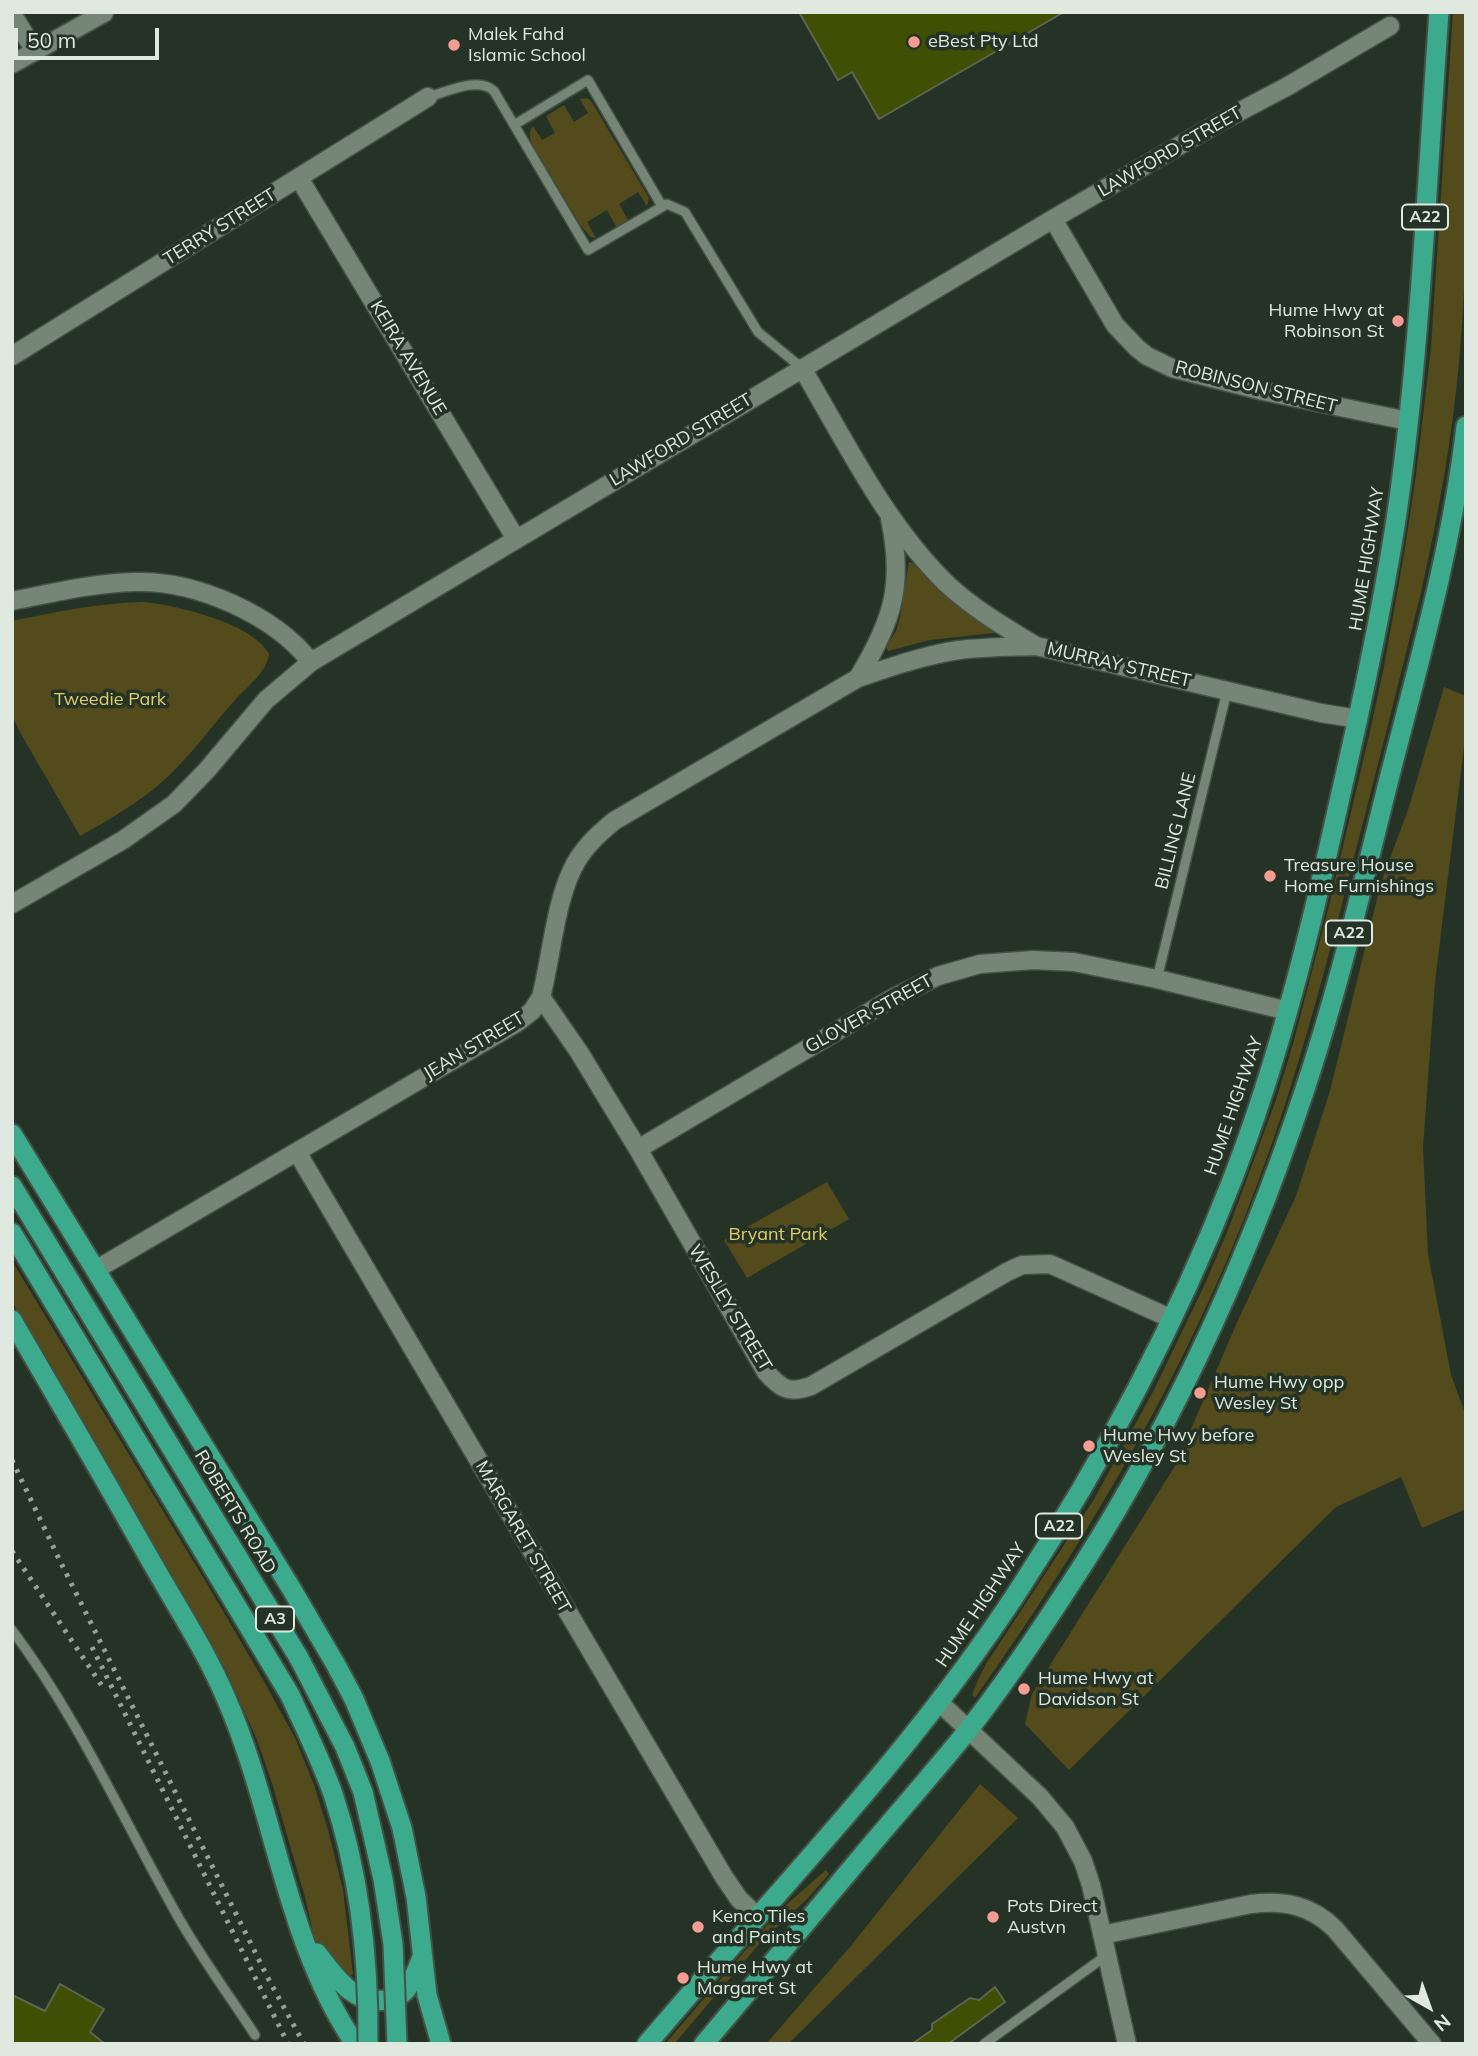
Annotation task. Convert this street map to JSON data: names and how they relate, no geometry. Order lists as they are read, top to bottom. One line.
{"streets":{"highway":["A22","HUME HIGHWAY","ROBERTS ROAD","A3"],"street":["LAWFORD STREET","TERRY STREET","KEIRA AVENUE","ROBINSON STREET","MURRAY STREET","GLOVER STREET","JEAN STREET","WESLEY STREET","MARGARET STREET"],"lane":["BILLING LANE"]},"crossings":[["LAWFORD STREET","KEIRA AVENUE"],["LAWFORD STREET","ROBINSON STREET"],["LAWFORD STREET","MURRAY STREET"],["TERRY STREET","KEIRA AVENUE"],["ROBINSON STREET","HUME HIGHWAY"],["HUME HIGHWAY","MURRAY STREET"],["HUME HIGHWAY","GLOVER STREET"],["HUME HIGHWAY","WESLEY STREET"],["HUME HIGHWAY","MARGARET STREET"],["MURRAY STREET","BILLING LANE"],["MURRAY STREET","JEAN STREET"],["BILLING LANE","GLOVER STREET"],["GLOVER STREET","WESLEY STREET"],["JEAN STREET","WESLEY STREET"],["JEAN STREET","MARGARET STREET"]],"parks":["Tweedie Park","Bryant Park"],"places":["eBest Pty Ltd","Malek Fahd Islamic School","Hume Hwy at Robinson St","Treasure House Home Furnishings","Hume Hwy opp Wesley St","Hume Hwy before Wesley St","Hume Hwy at Davidson St","Pots Direct Austvn","Kenco Tiles and Paints","Hume Hwy at Margaret St"],"scale_bar":"50 m","north":"bottom right"}
